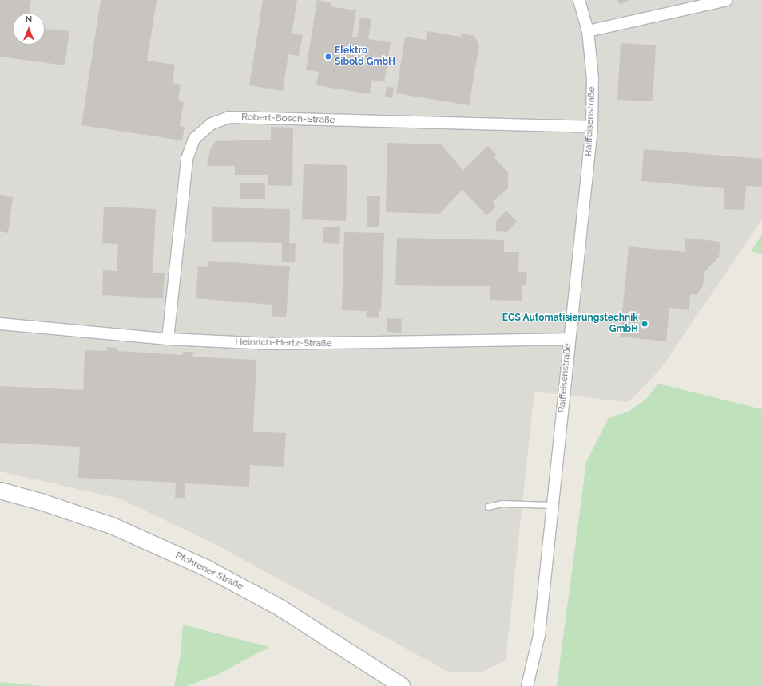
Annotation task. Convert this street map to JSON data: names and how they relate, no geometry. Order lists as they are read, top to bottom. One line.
{"streets":{"main road":["Pfohrener Straße"],"street":["Robert-Bosch-Straße","Raiffeisenstraße","Heinrich-Hertz-Straße"]},"crossings":[["Robert-Bosch-Straße","Raiffeisenstraße"],["Robert-Bosch-Straße","Heinrich-Hertz-Straße"],["Raiffeisenstraße","Heinrich-Hertz-Straße"]],"places":["Elektro Sibold GmbH","EGS Automatisierungstechnik GmbH"],"north":"top"}
